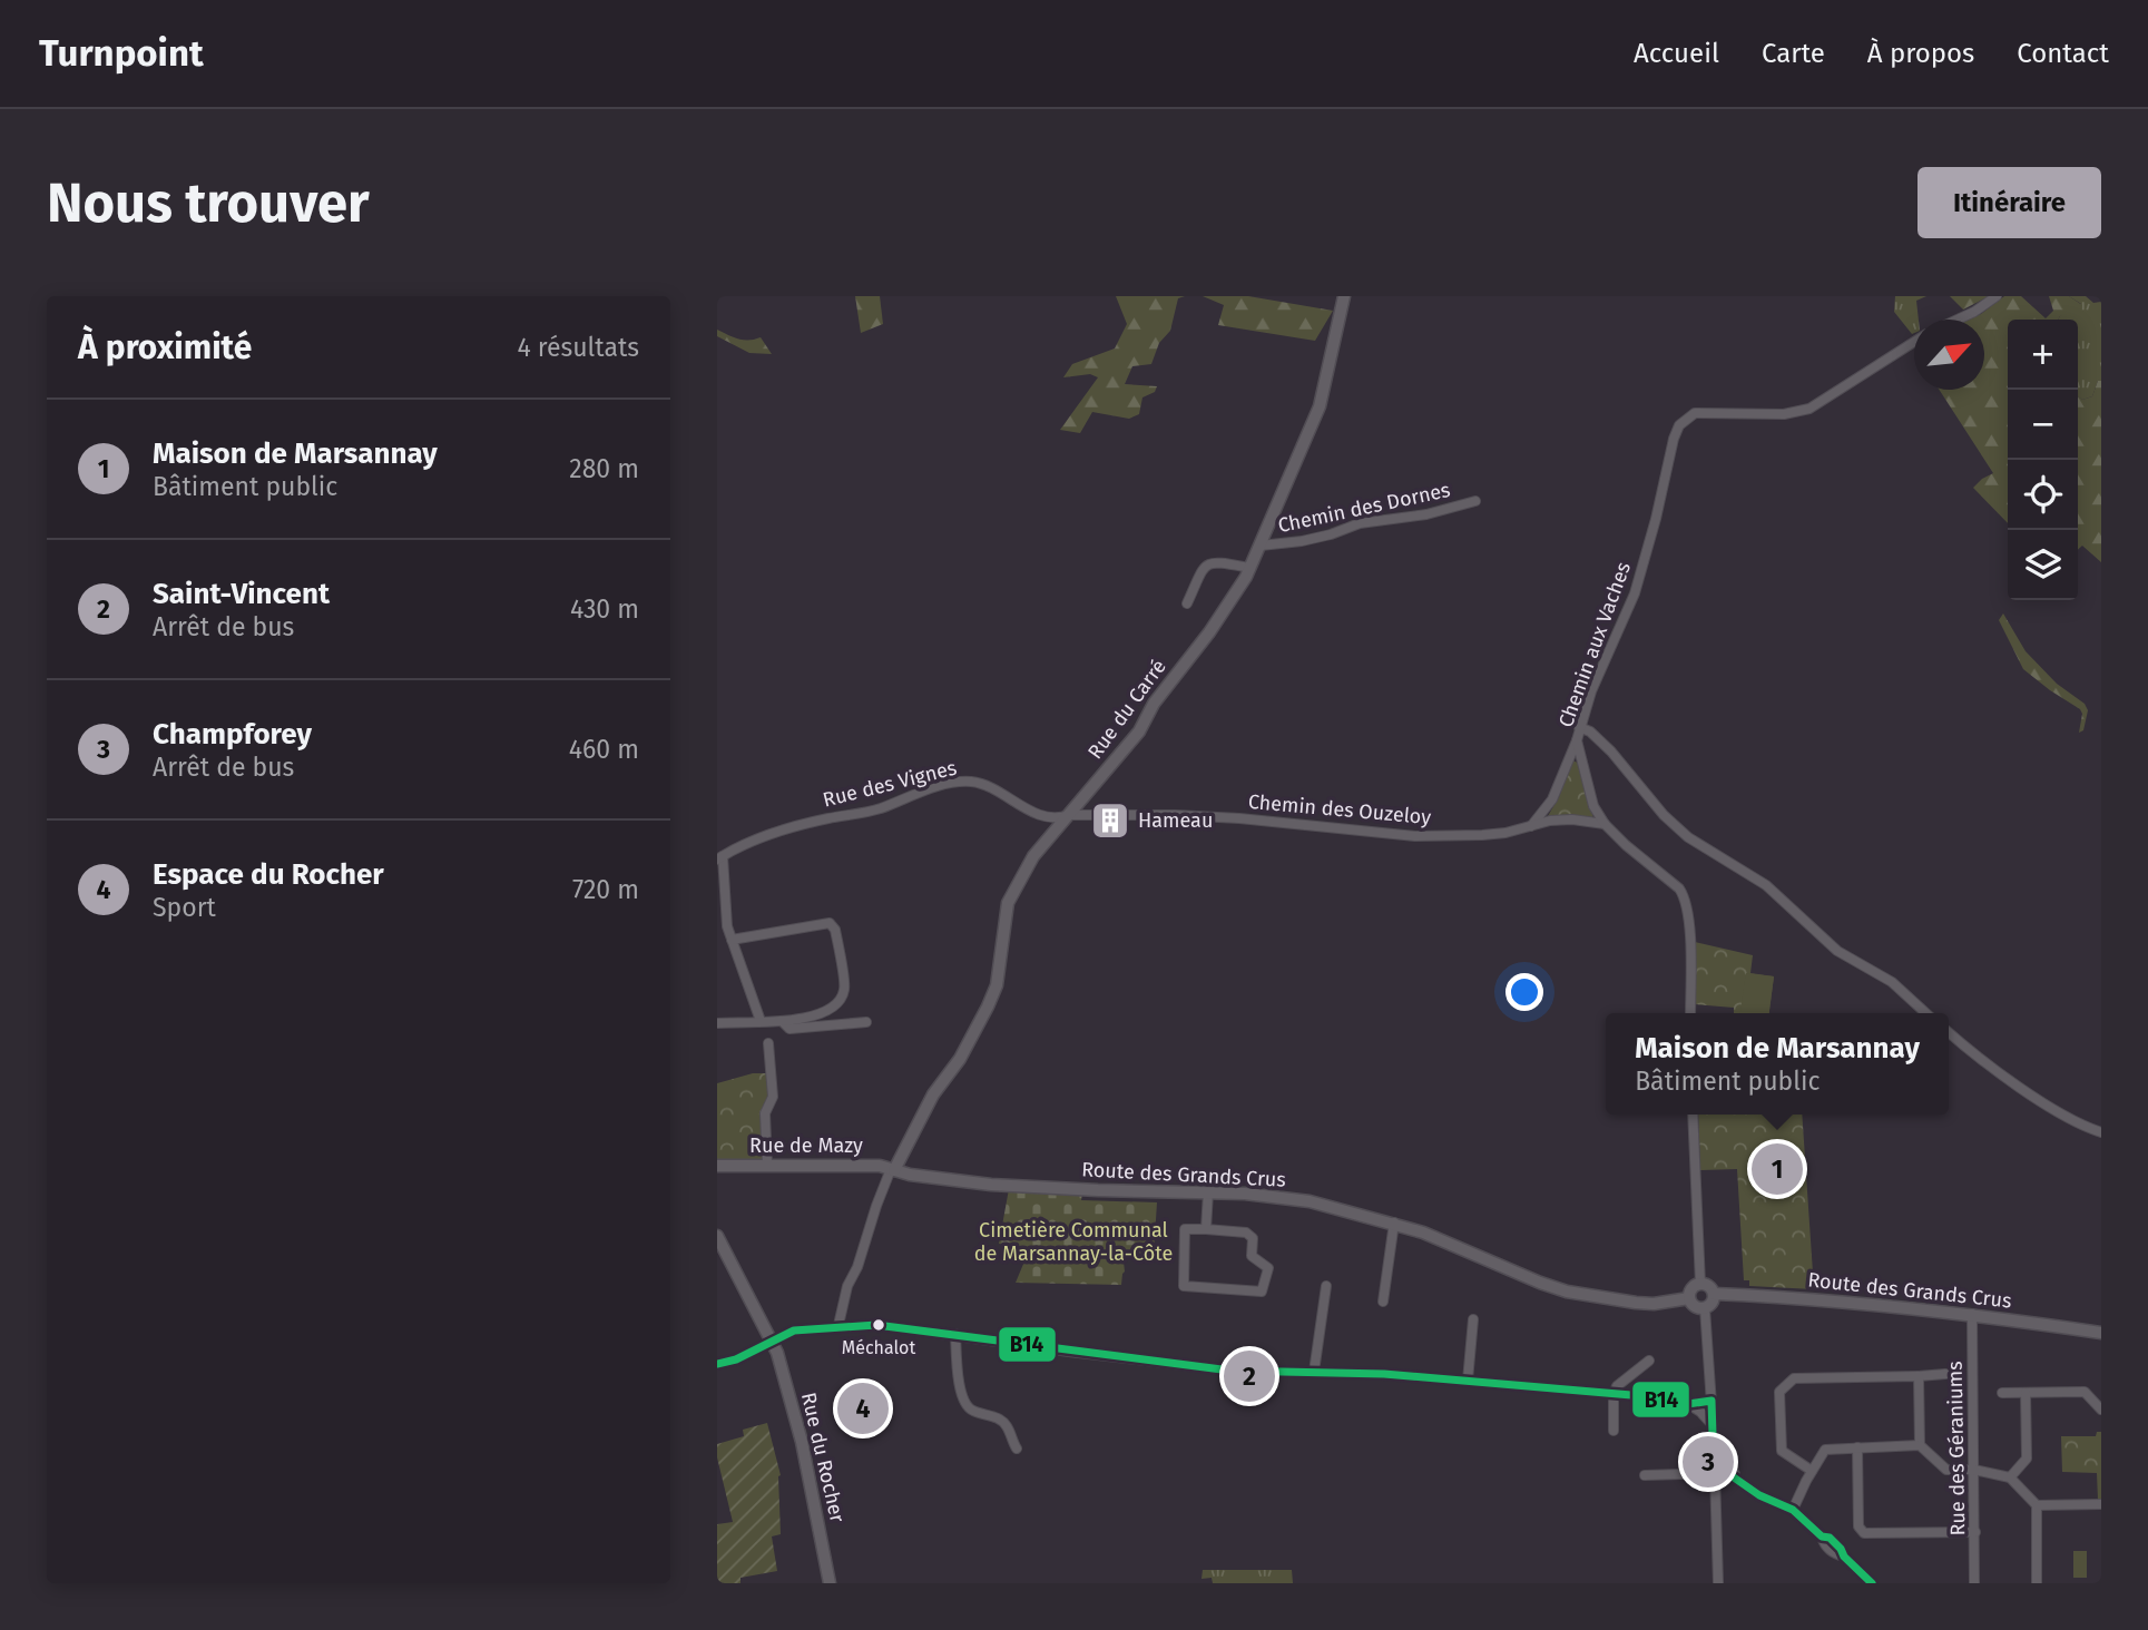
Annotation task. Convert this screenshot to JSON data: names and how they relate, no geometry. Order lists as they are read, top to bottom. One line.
{"streets":{"main road":["Rue du Carré","Rue de Mazy","Route des Grands Crus","Rue du Rocher"],"street":["Chemin des Dornes","Chemin aux Vaches","Rue des Vignes","Chemin des Ouzeloy","Rue des Géraniums"]},"crossings":[["Chemin des Dornes","Rue du Carré"],["Chemin aux Vaches","Chemin des Ouzeloy"],["Rue du Carré","Rue des Vignes"],["Rue du Carré","Chemin des Ouzeloy"],["Rue du Carré","Rue de Mazy"],["Rue du Carré","Route des Grands Crus"],["Rue des Vignes","Chemin des Ouzeloy"],["Rue de Mazy","Route des Grands Crus"],["Route des Grands Crus","Rue des Géraniums"]],"parks":["Cimetière Communal de Marsannay-la-Côte"],"places":{"building":["Hameau"],"other":["Méchalot"]},"lines":["transit line B14"],"north":"top right","page":{"header":"Turnpoint","nav":["Accueil","Carte","À propos","Contact"],"buttons":"Itinéraire","title":"Nous trouver","heading":["À proximité","4 résultats"],"map_buttons":["+","−"],"list":[{"mark":"1","name":"Maison de Marsannay","note":"Bâtiment public","value":"280 m"},{"mark":"2","name":"Saint-Vincent","note":"Arrêt de bus","value":"430 m"},{"mark":"3","name":"Champforey","note":"Arrêt de bus","value":"460 m"},{"mark":"4","name":"Espace du Rocher","note":"Sport","value":"720 m"}],"popup":["Maison de Marsannay","Bâtiment public"],"pins":["1","2","4","3"]}}
